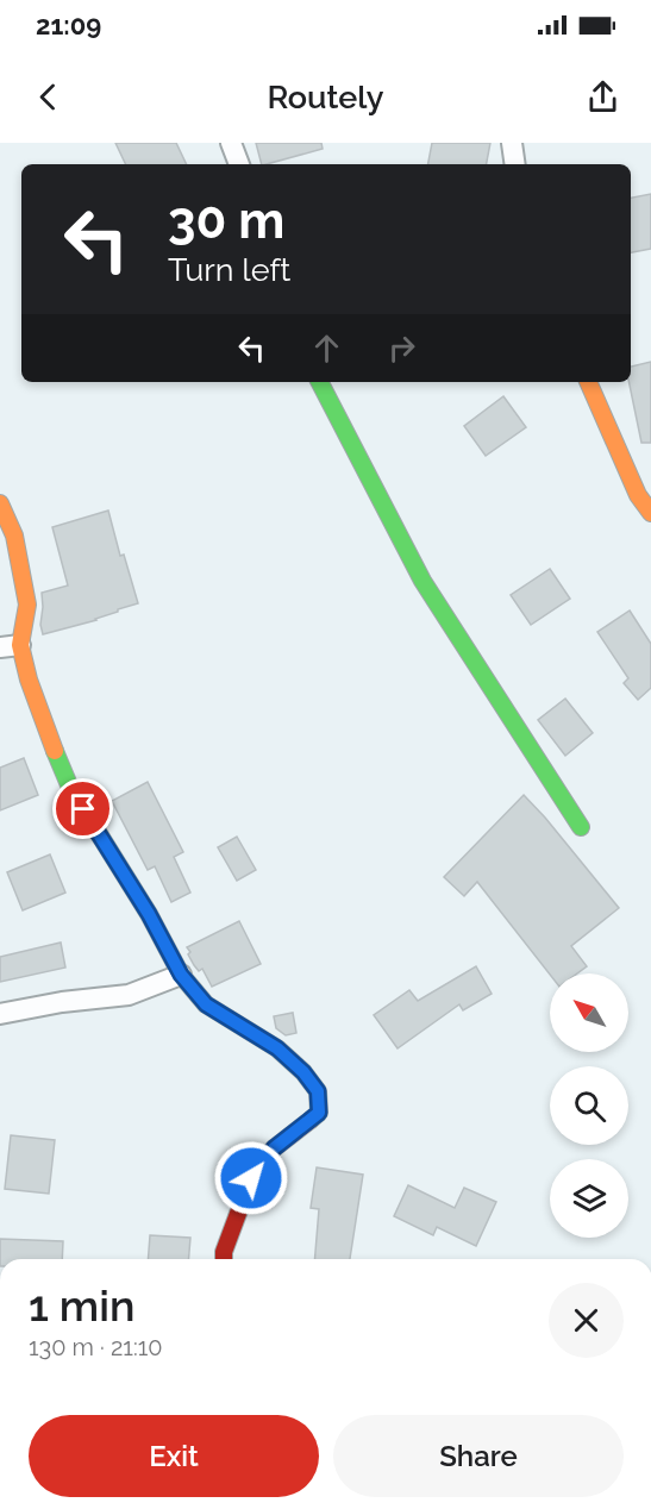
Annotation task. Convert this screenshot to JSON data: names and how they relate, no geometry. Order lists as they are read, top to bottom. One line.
{"north":"top left","page":{"status":"21:09","header":"Routely","turn":["30 m","Turn left"],"heading":["1 min","130 m · 21:10"],"buttons":["Exit","Share"]}}
